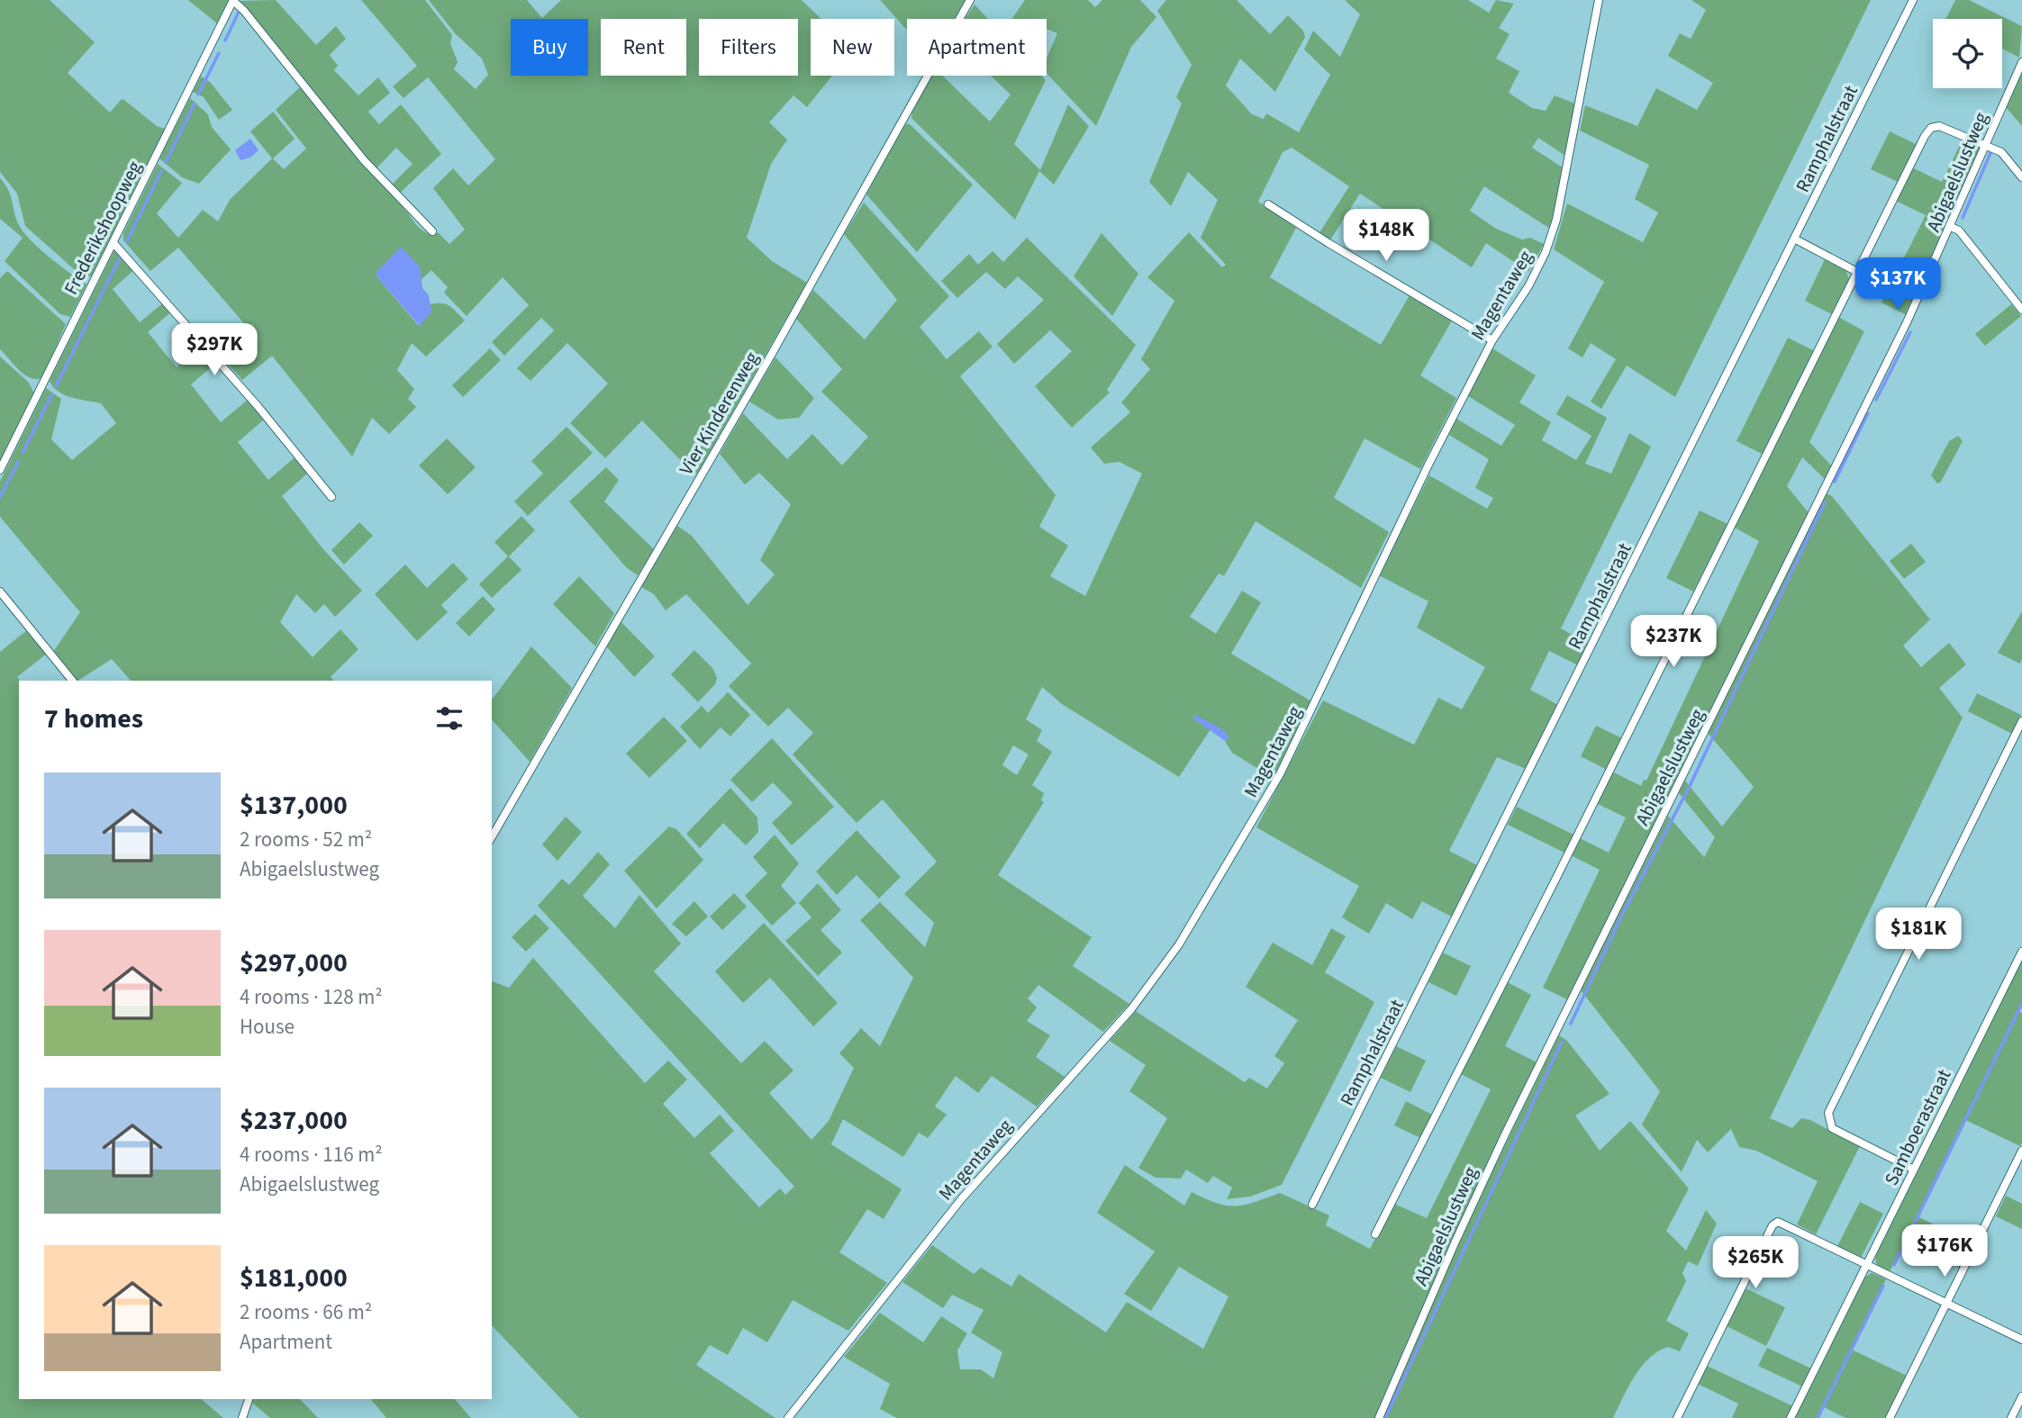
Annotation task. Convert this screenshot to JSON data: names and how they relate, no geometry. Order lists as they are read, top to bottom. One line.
{"streets":{"street":["Ramphalstraat","Abigaelslustweg","Frederikshoopweg","Magentaweg","Vier Kinderenweg","Samboerastraat"]},"page":{"chip":["Buy","Rent","Filters","New","Apartment"],"price":["$148K","$137K","$297K","$237K","$181K","$176K","$265K"],"heading":"7 homes","list":[{"name":"$137,000","note":"2 rooms · 52 m² · Abigaelslustweg"},{"name":"$297,000","note":"4 rooms · 128 m² · House"},{"name":"$237,000","note":"4 rooms · 116 m² · Abigaelslustweg"},{"name":"$181,000","note":"2 rooms · 66 m² · Apartment"}]}}
